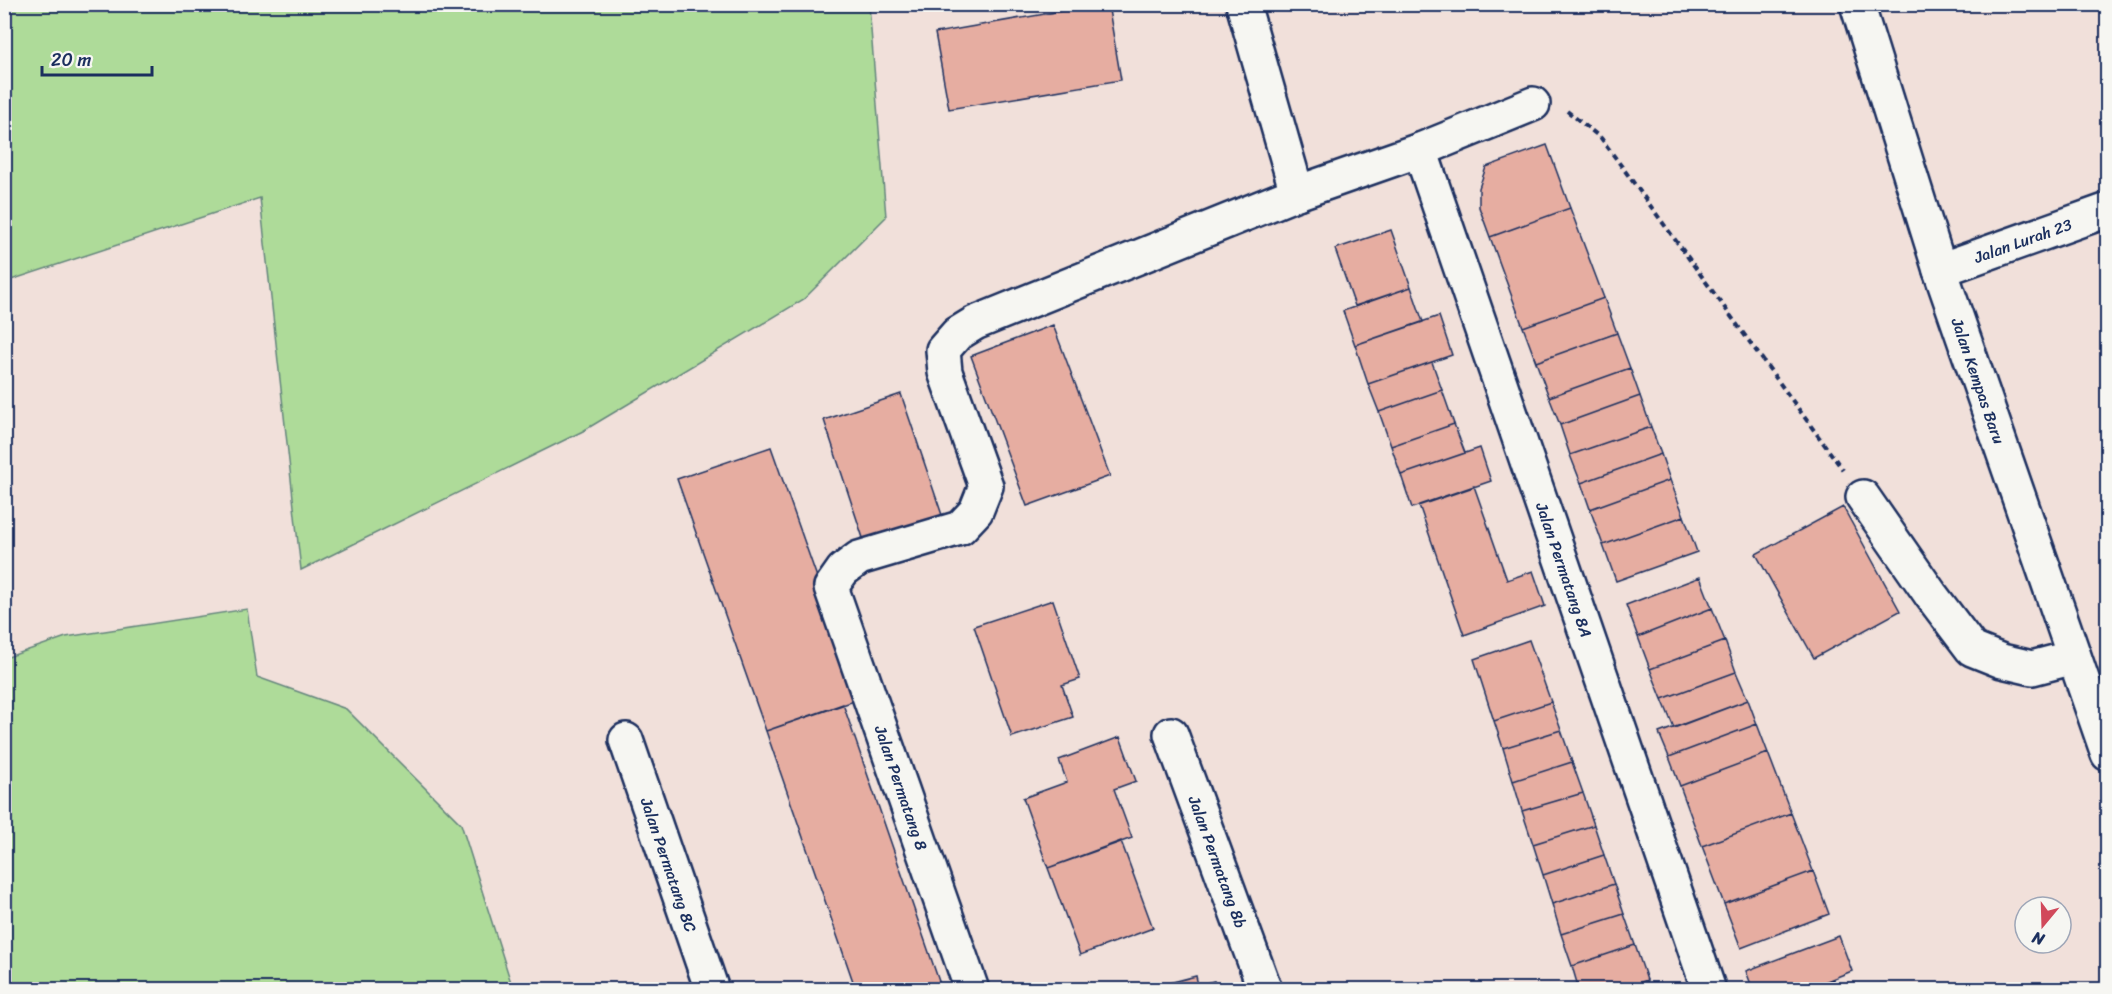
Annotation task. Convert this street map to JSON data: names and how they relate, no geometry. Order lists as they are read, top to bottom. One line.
{"streets":{"street":["Jalan Lurah 23","Jalan Kempas Baru","Jalan Permatang 8A","Jalan Permatang 8","Jalan Permatang 8b","Jalan Permatang 8C"]},"crossings":[["Jalan Lurah 23","Jalan Kempas Baru"]],"scale_bar":"20 m","north":"bottom"}
